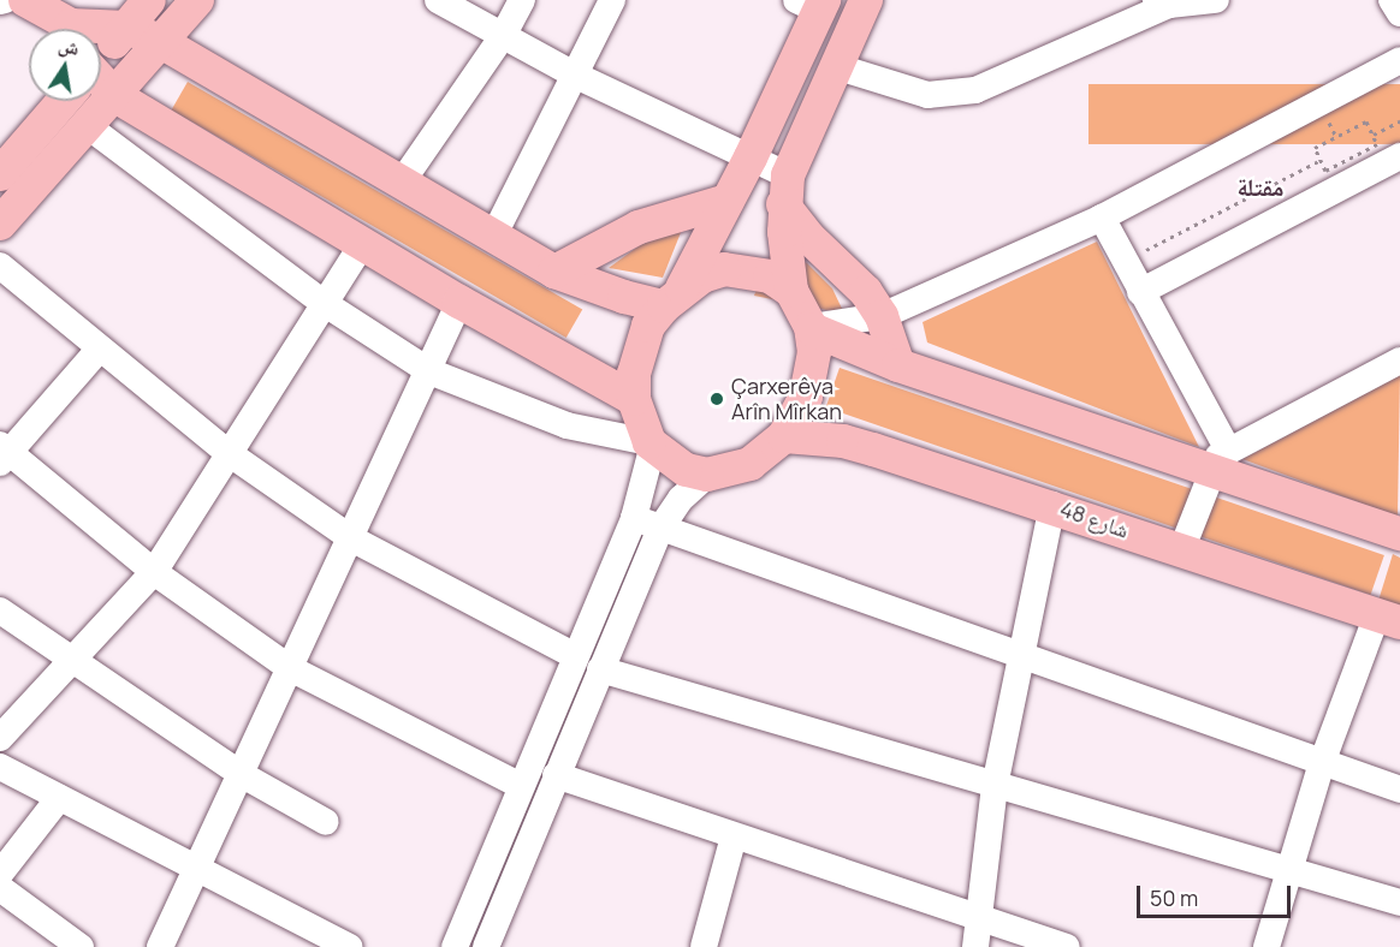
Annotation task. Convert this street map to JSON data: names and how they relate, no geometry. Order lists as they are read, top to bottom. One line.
{"streets":{"main road":["48 شارع"]},"districts":["مقتلة"],"places":["Çarxerêya Arîn Mîrkan"],"scale_bar":"50 m","north":"top"}
